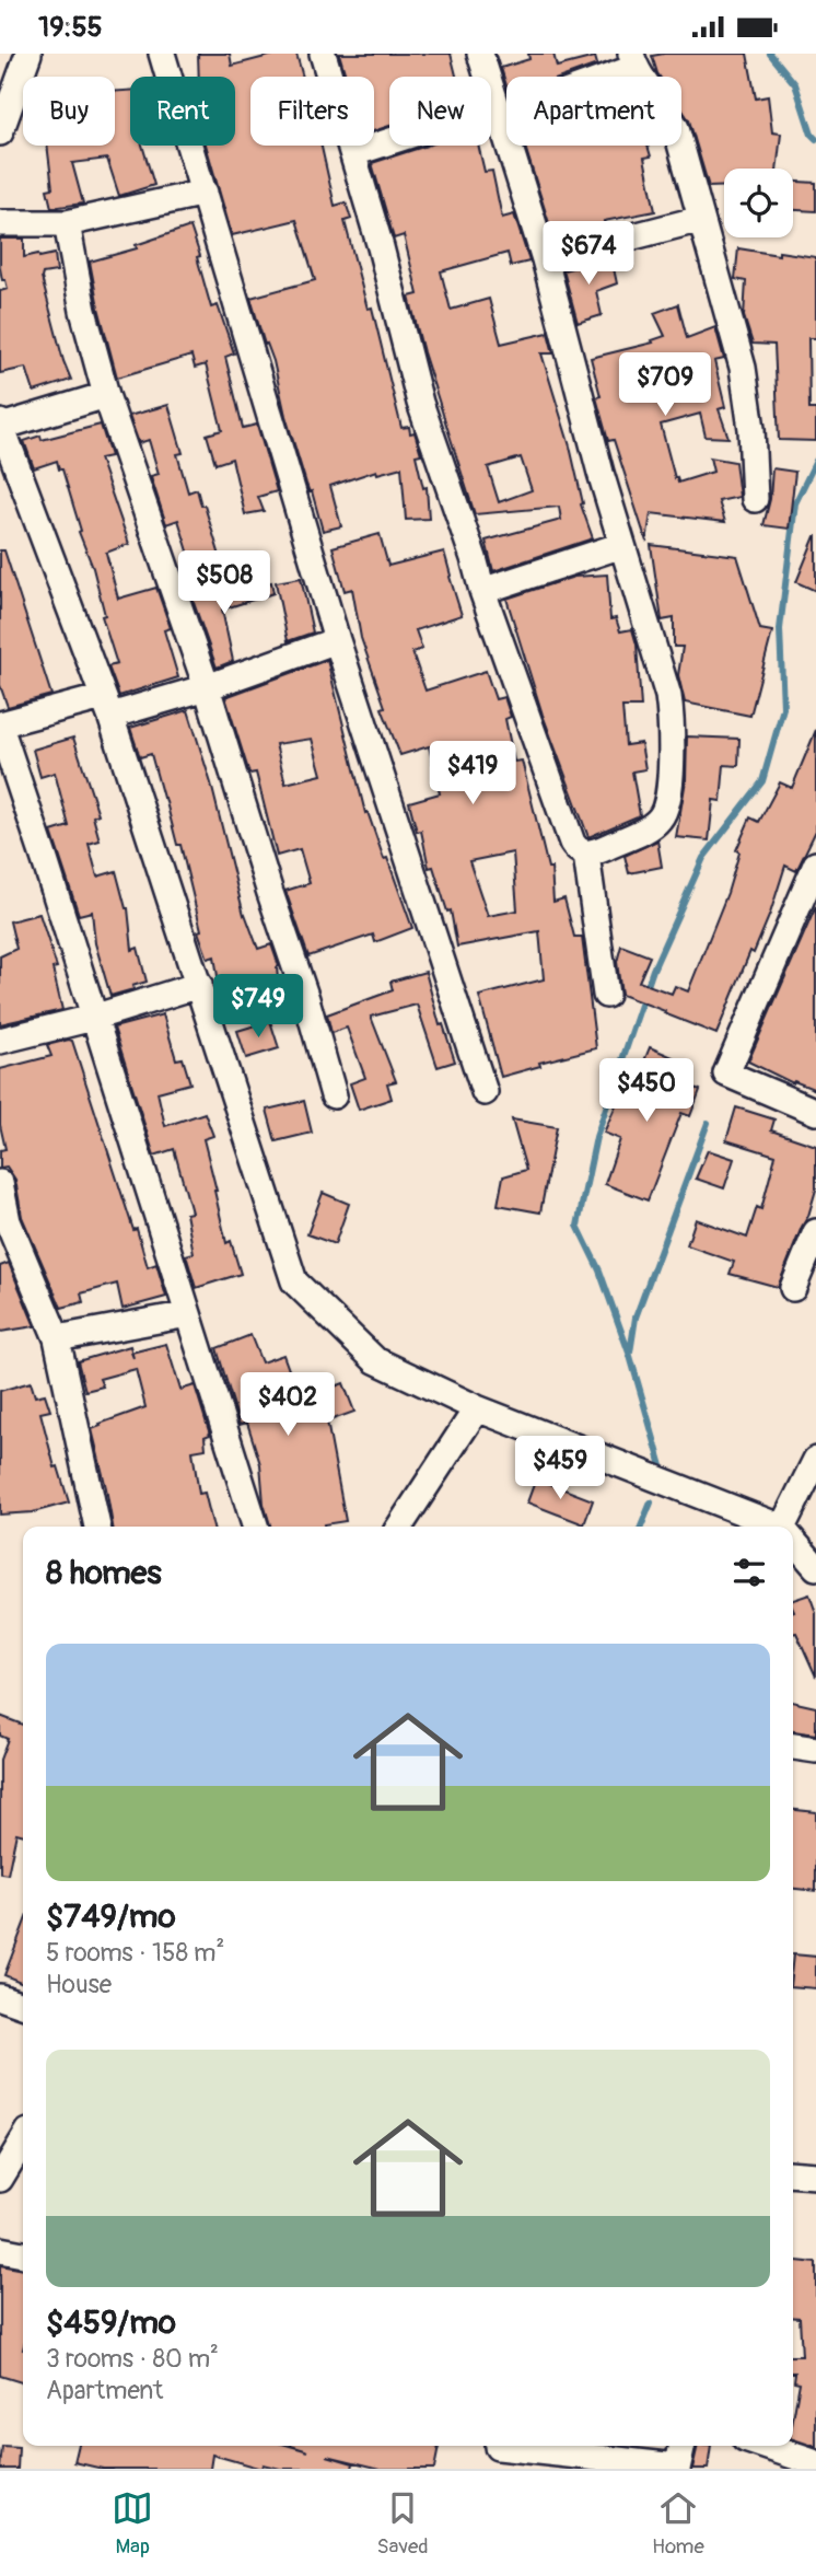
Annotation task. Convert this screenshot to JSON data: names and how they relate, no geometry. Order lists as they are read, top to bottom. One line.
{"page":{"status":"19:55","chip":["Buy","Rent","Filters","New","Apartment"],"price":["$674","$709","$508","$419","$749","$450","$402","$459"],"heading":"8 homes","list":[{"name":"$749/mo","note":"5 rooms · 158 m² · House"},{"name":"$459/mo","note":"3 rooms · 80 m² · Apartment"}],"tabs":["Map","Saved","Home"]}}
